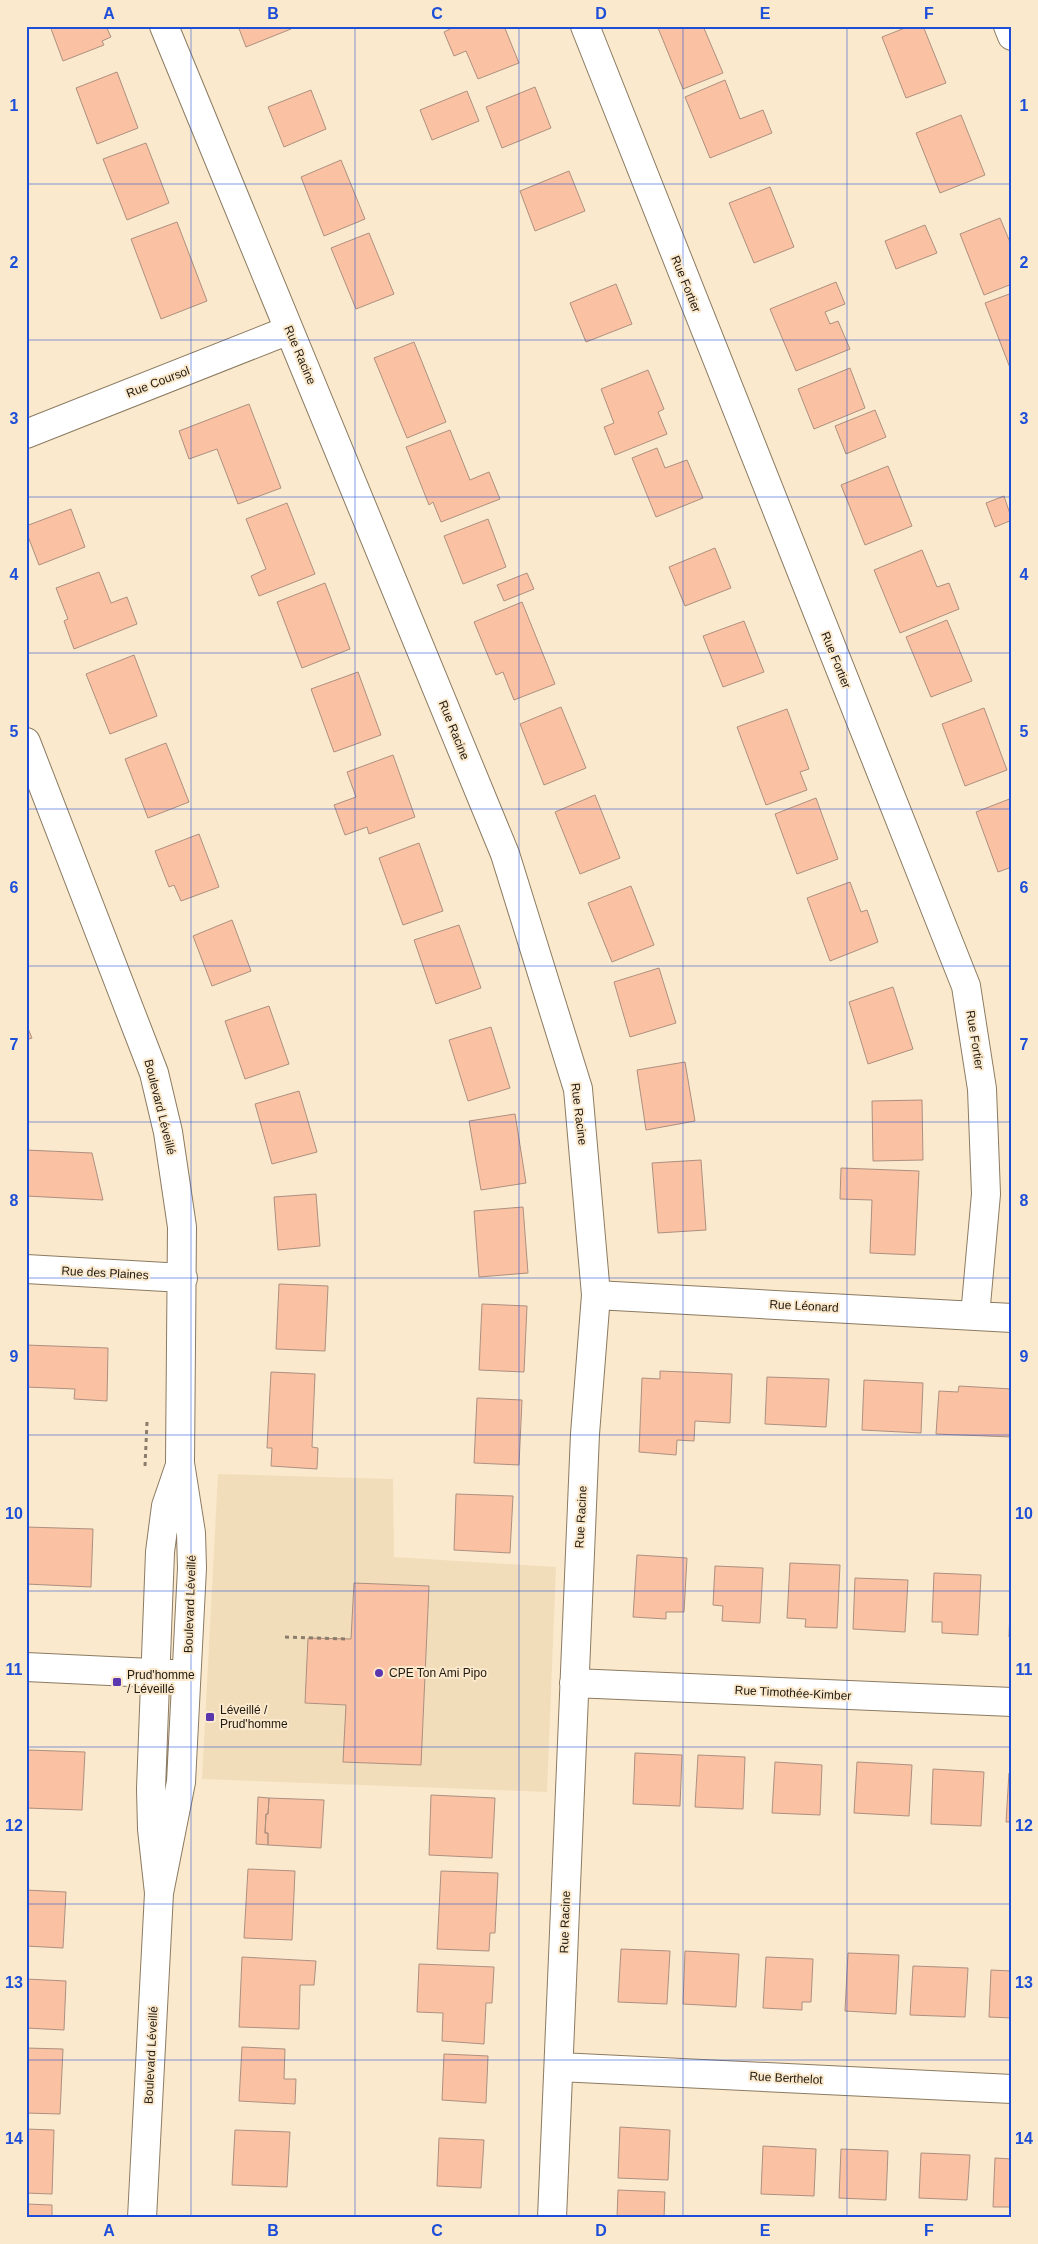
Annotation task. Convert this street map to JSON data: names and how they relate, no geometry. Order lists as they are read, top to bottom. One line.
{"streets":{"street":["Rue Fortier","Rue Racine","Rue Coursol","Boulevard Léveillé","Rue des Plaines","Rue Léonard","Rue Timothée-Kimber","Rue Berthelot"]},"crossings":[["Rue Fortier","Rue Léonard"],["Rue Racine","Rue Coursol"],["Rue Racine","Rue Léonard"],["Rue Racine","Rue Timothée-Kimber"],["Rue Racine","Rue Berthelot"],["Boulevard Léveillé","Rue des Plaines"]],"places":{"other":["CPE Ton Ami Pipo"],"transit":["Prud'homme / Léveillé","Léveillé / Prud'homme"]},"grid":{"columns":["A","B","C","D","E","F"],"rows":["1","2","3","4","5","6","7","8","9","10","11","12","13","14"]}}
